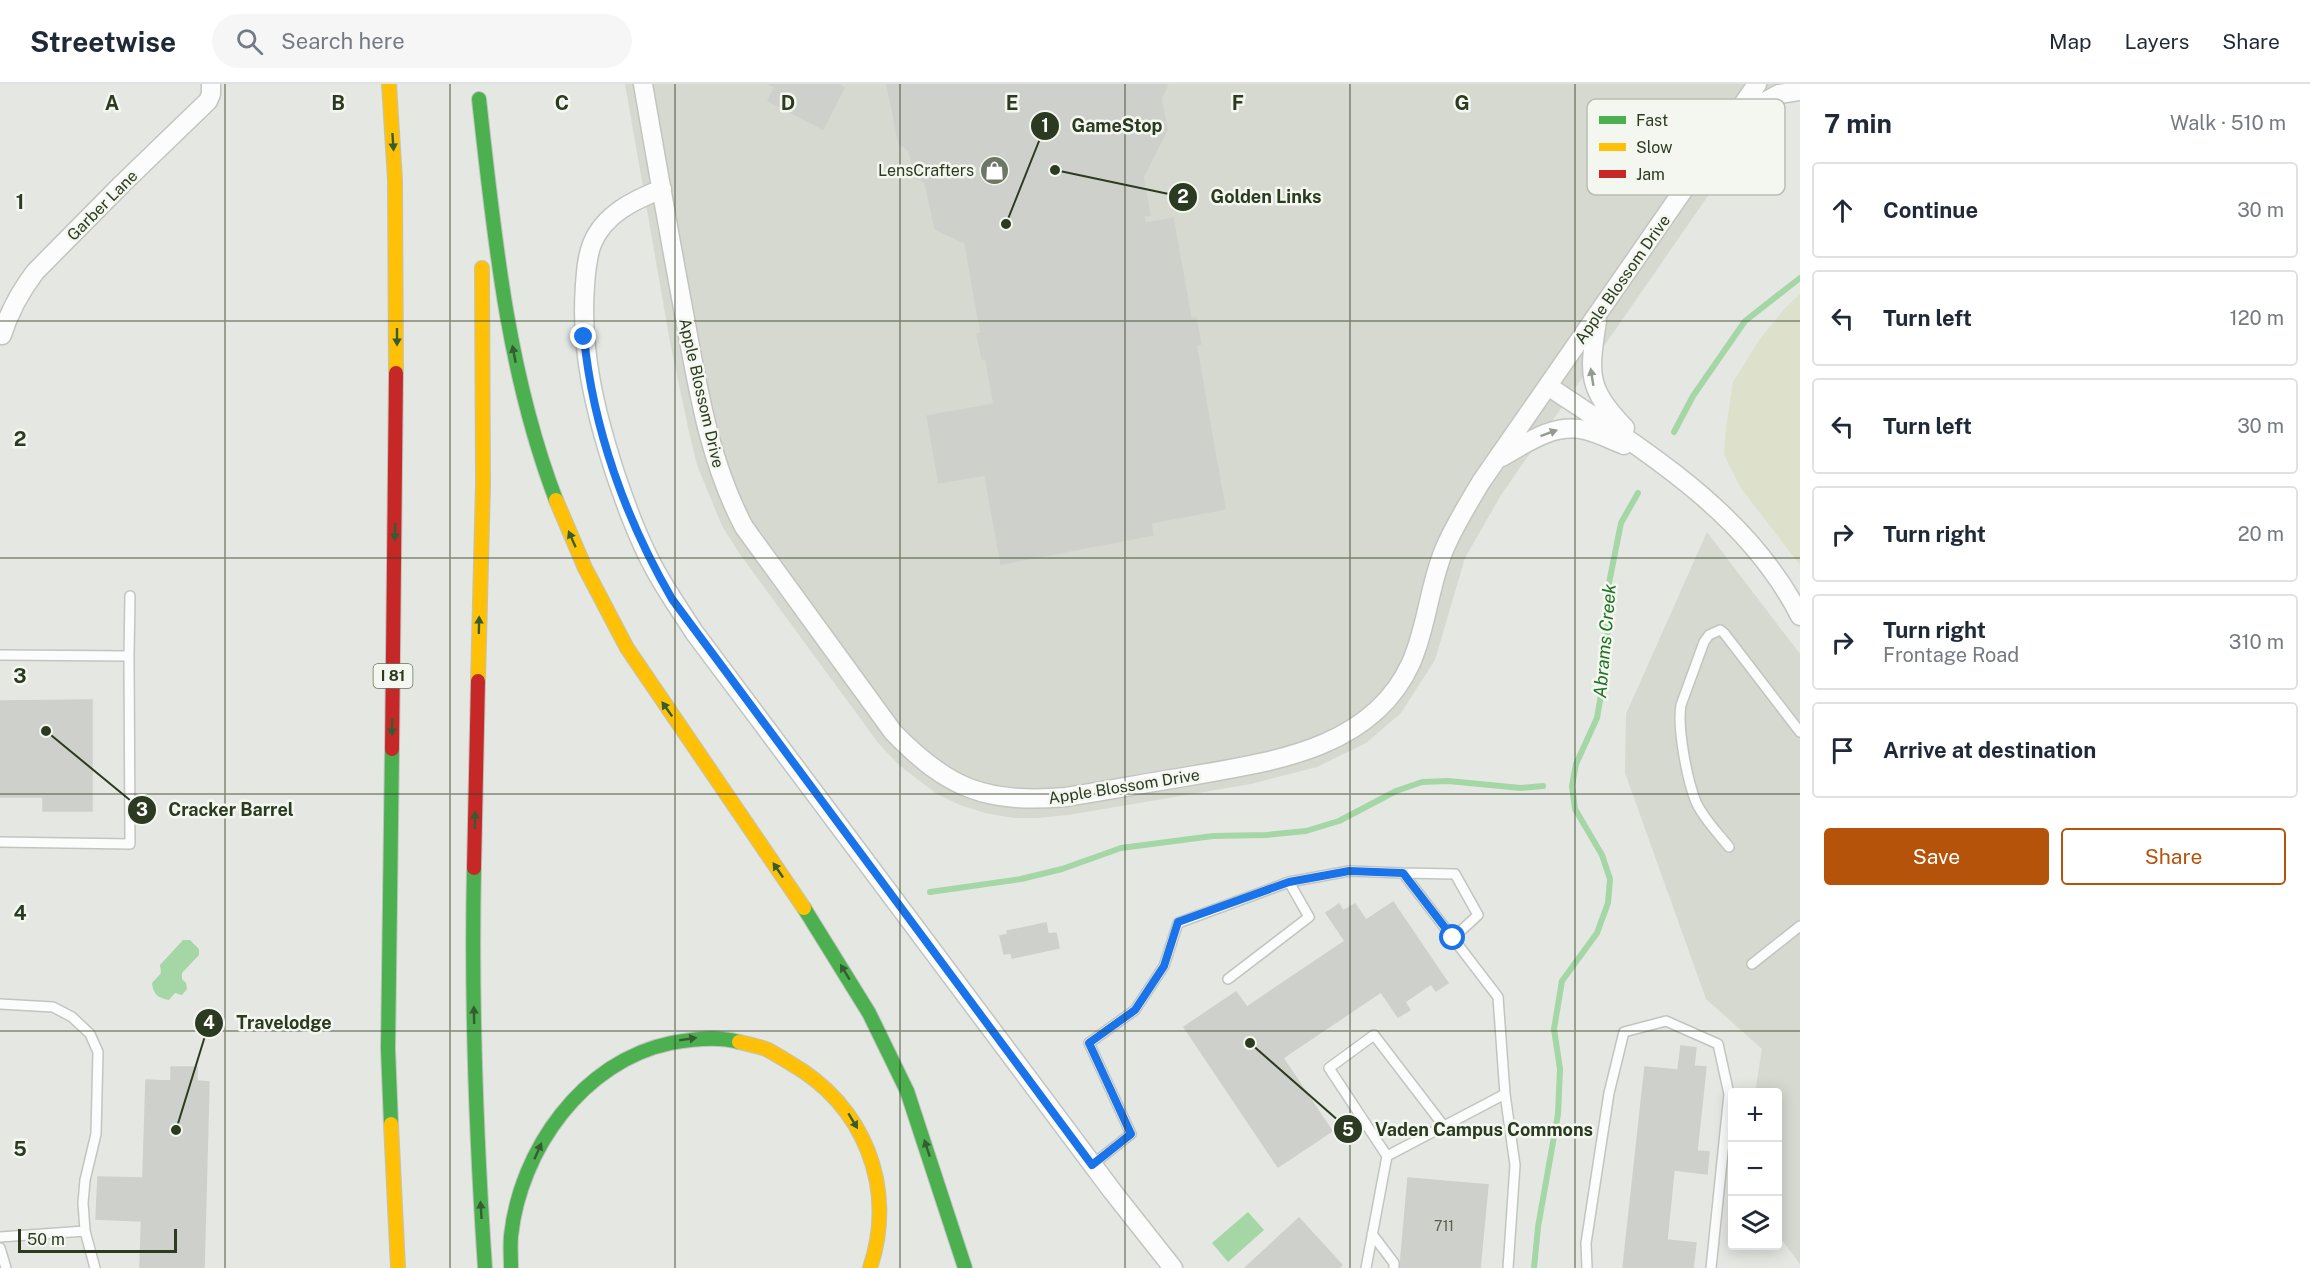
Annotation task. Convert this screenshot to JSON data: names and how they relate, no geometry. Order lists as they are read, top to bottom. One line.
{"streets":{"highway":["I 81"],"street":["Garber Lane","Apple Blossom Drive"]},"water":["Abrams Creek"],"places":{"shop":["LensCrafters"],"other":["Golden Links","GameStop","Cracker Barrel","Vaden Campus Commons","Travelodge"]},"house_numbers":["711"],"legend":["Fast","Slow","Jam"],"scale_bar":"50 m","page":{"header":"Streetwise","search":"Search here","nav":["Map","Layers","Share"],"heading":["7 min","Walk · 510 m"],"list":[["Continue","30 m"],["Turn left","120 m"],["Turn left","30 m"],["Turn right","20 m"],["Turn right","Frontage Road","310 m"],"Arrive at destination"],"buttons":["Save","Share"],"map_buttons":["+","−"],"scale":"50 m"},"grid":{"columns":["A","B","C","D","E","F","G"],"rows":["1","2","3","4","5"]}}
